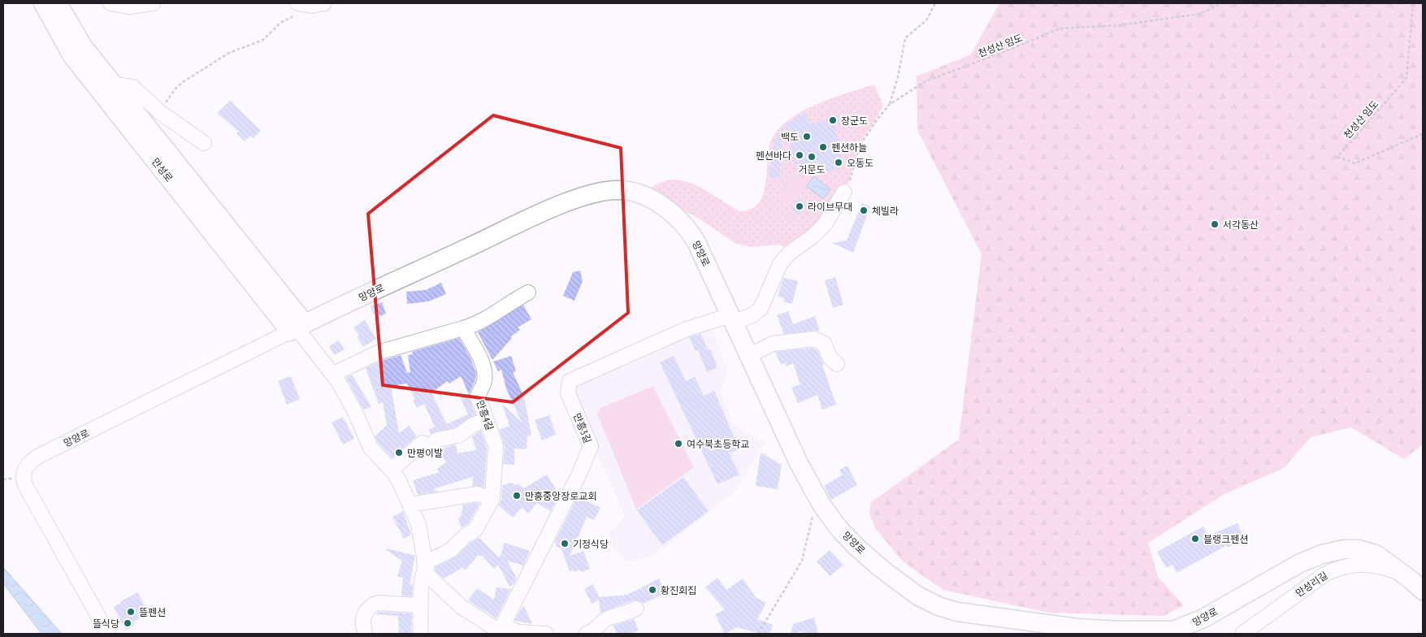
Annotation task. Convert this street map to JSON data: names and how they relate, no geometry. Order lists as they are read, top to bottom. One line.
{"streets":{"main road":["만성로","망양로"],"street":["만흥4길","만흥3길","만성리길"],"path":["천성산 임도"]},"crossings":[["만성로","망양로"],["망양로","만흥3길"],["망양로","만성리길"]],"places":["장군도","백도","펜션하늘","펜션바다","거문도","오동도","라이브무대","체빌라","서각동산","여수북초등학교","만평이발","만흥중앙장로교회","블랭크펜션","기정식당","황진회집","뜰펜션","뜰식당"]}
